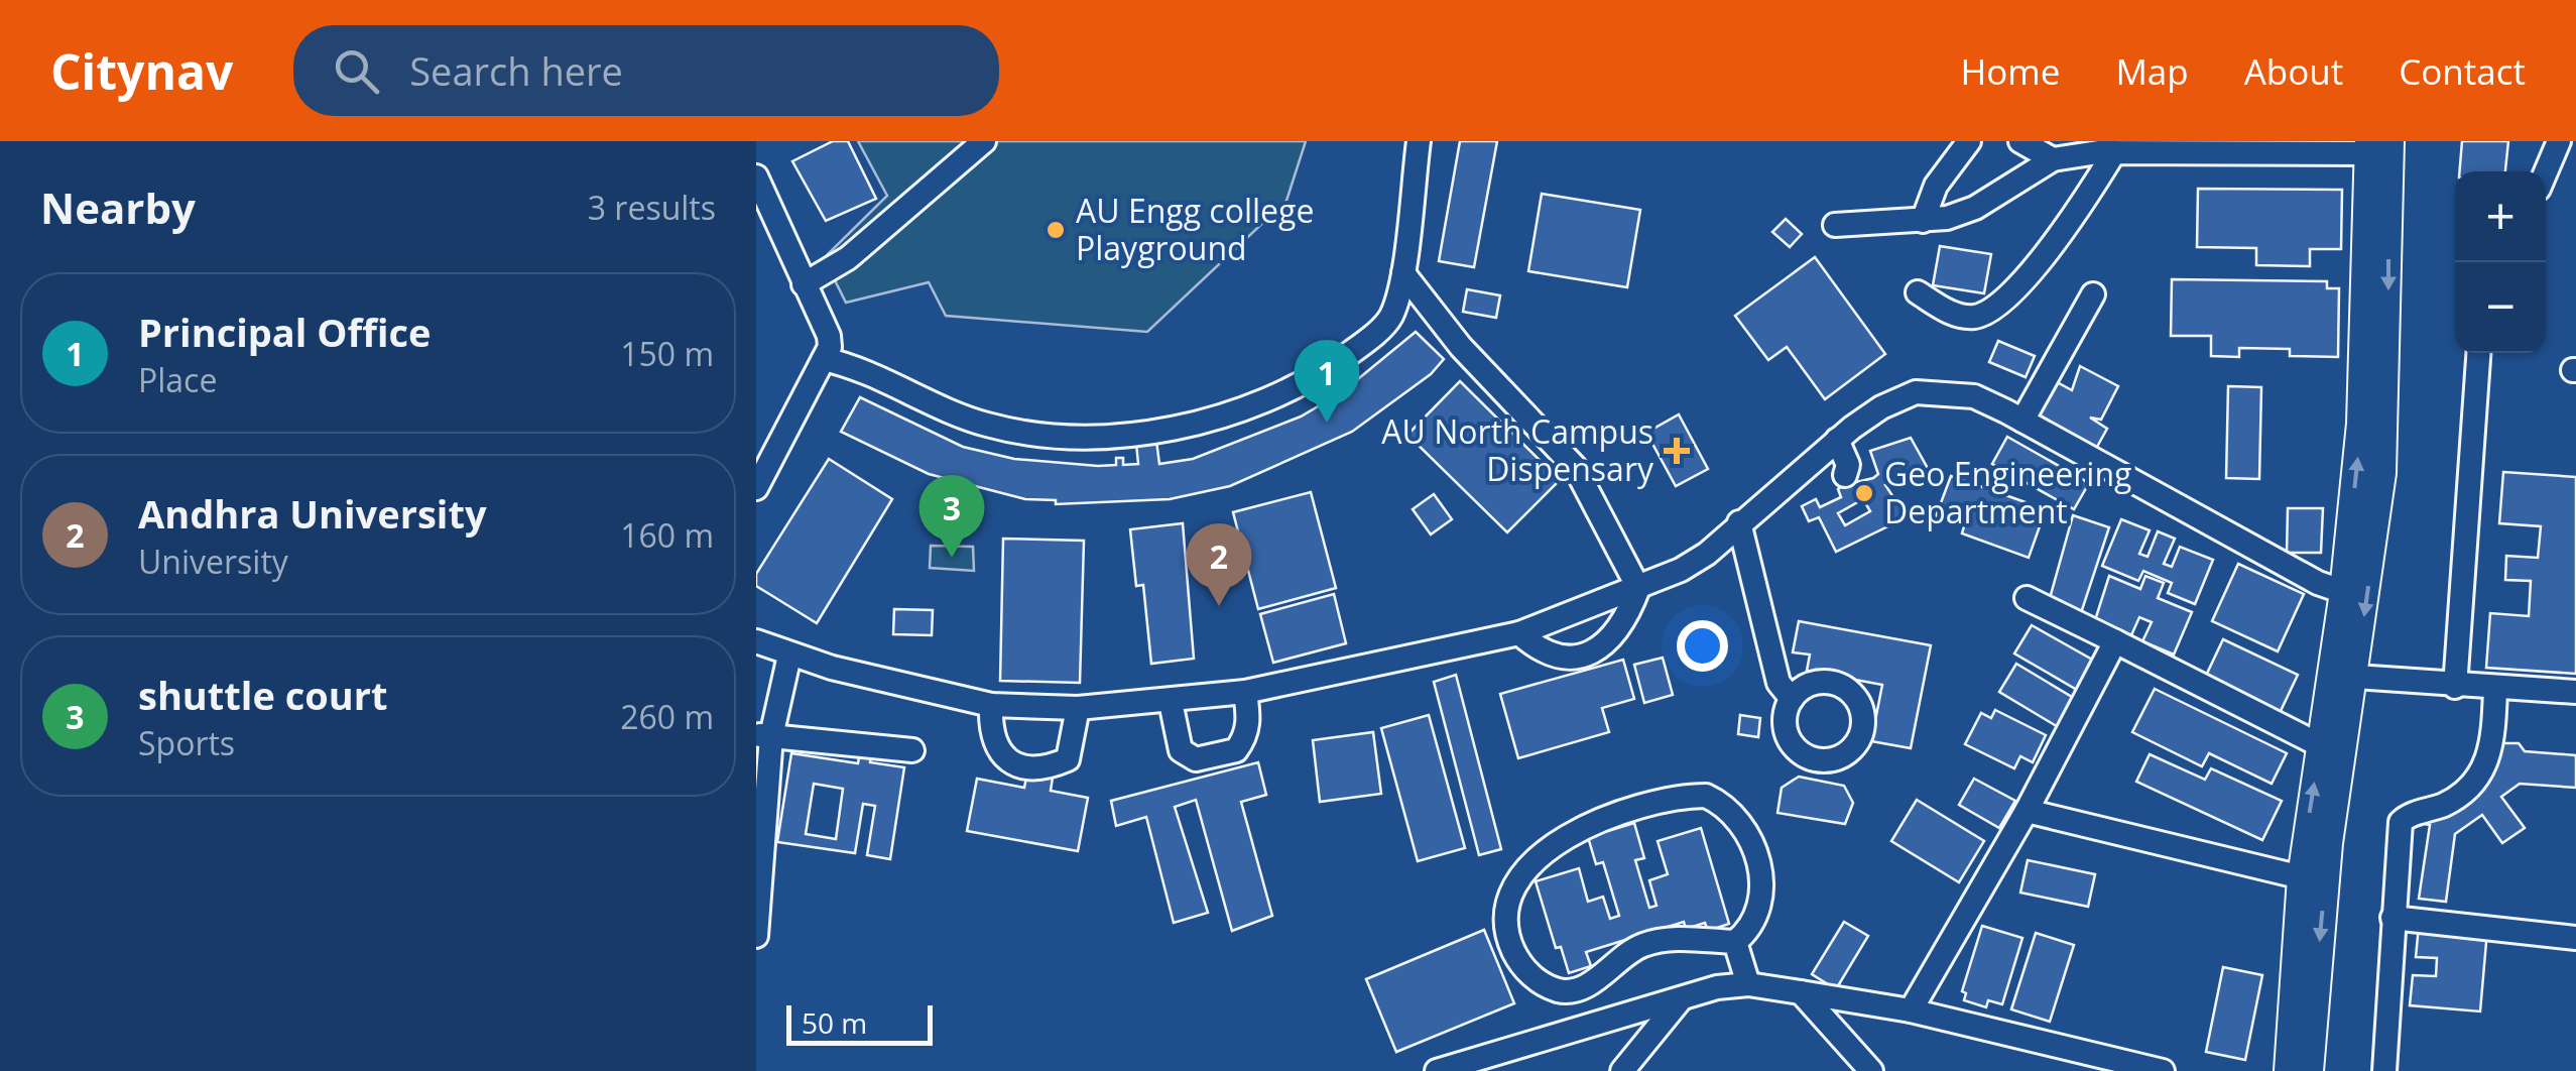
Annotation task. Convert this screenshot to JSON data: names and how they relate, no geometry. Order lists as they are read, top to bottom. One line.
{"places":{"other":["AU Engg college Playground","Geo Engineering Department"],"health":["AU North Campus Dispensary"]},"scale_bar":"50 m","page":{"header":"Citynav","search":"Search here","nav":["Home","Map","About","Contact"],"heading":["Nearby","3 results"],"map_buttons":["+","−"],"list":[{"mark":"1","name":"Principal Office","note":"Place","value":"150 m"},{"mark":"2","name":"Andhra University","note":"University","value":"160 m"},{"mark":"3","name":"shuttle court","note":"Sports","value":"260 m"}],"pins":["1","3","2"],"scale":"50 m"}}
